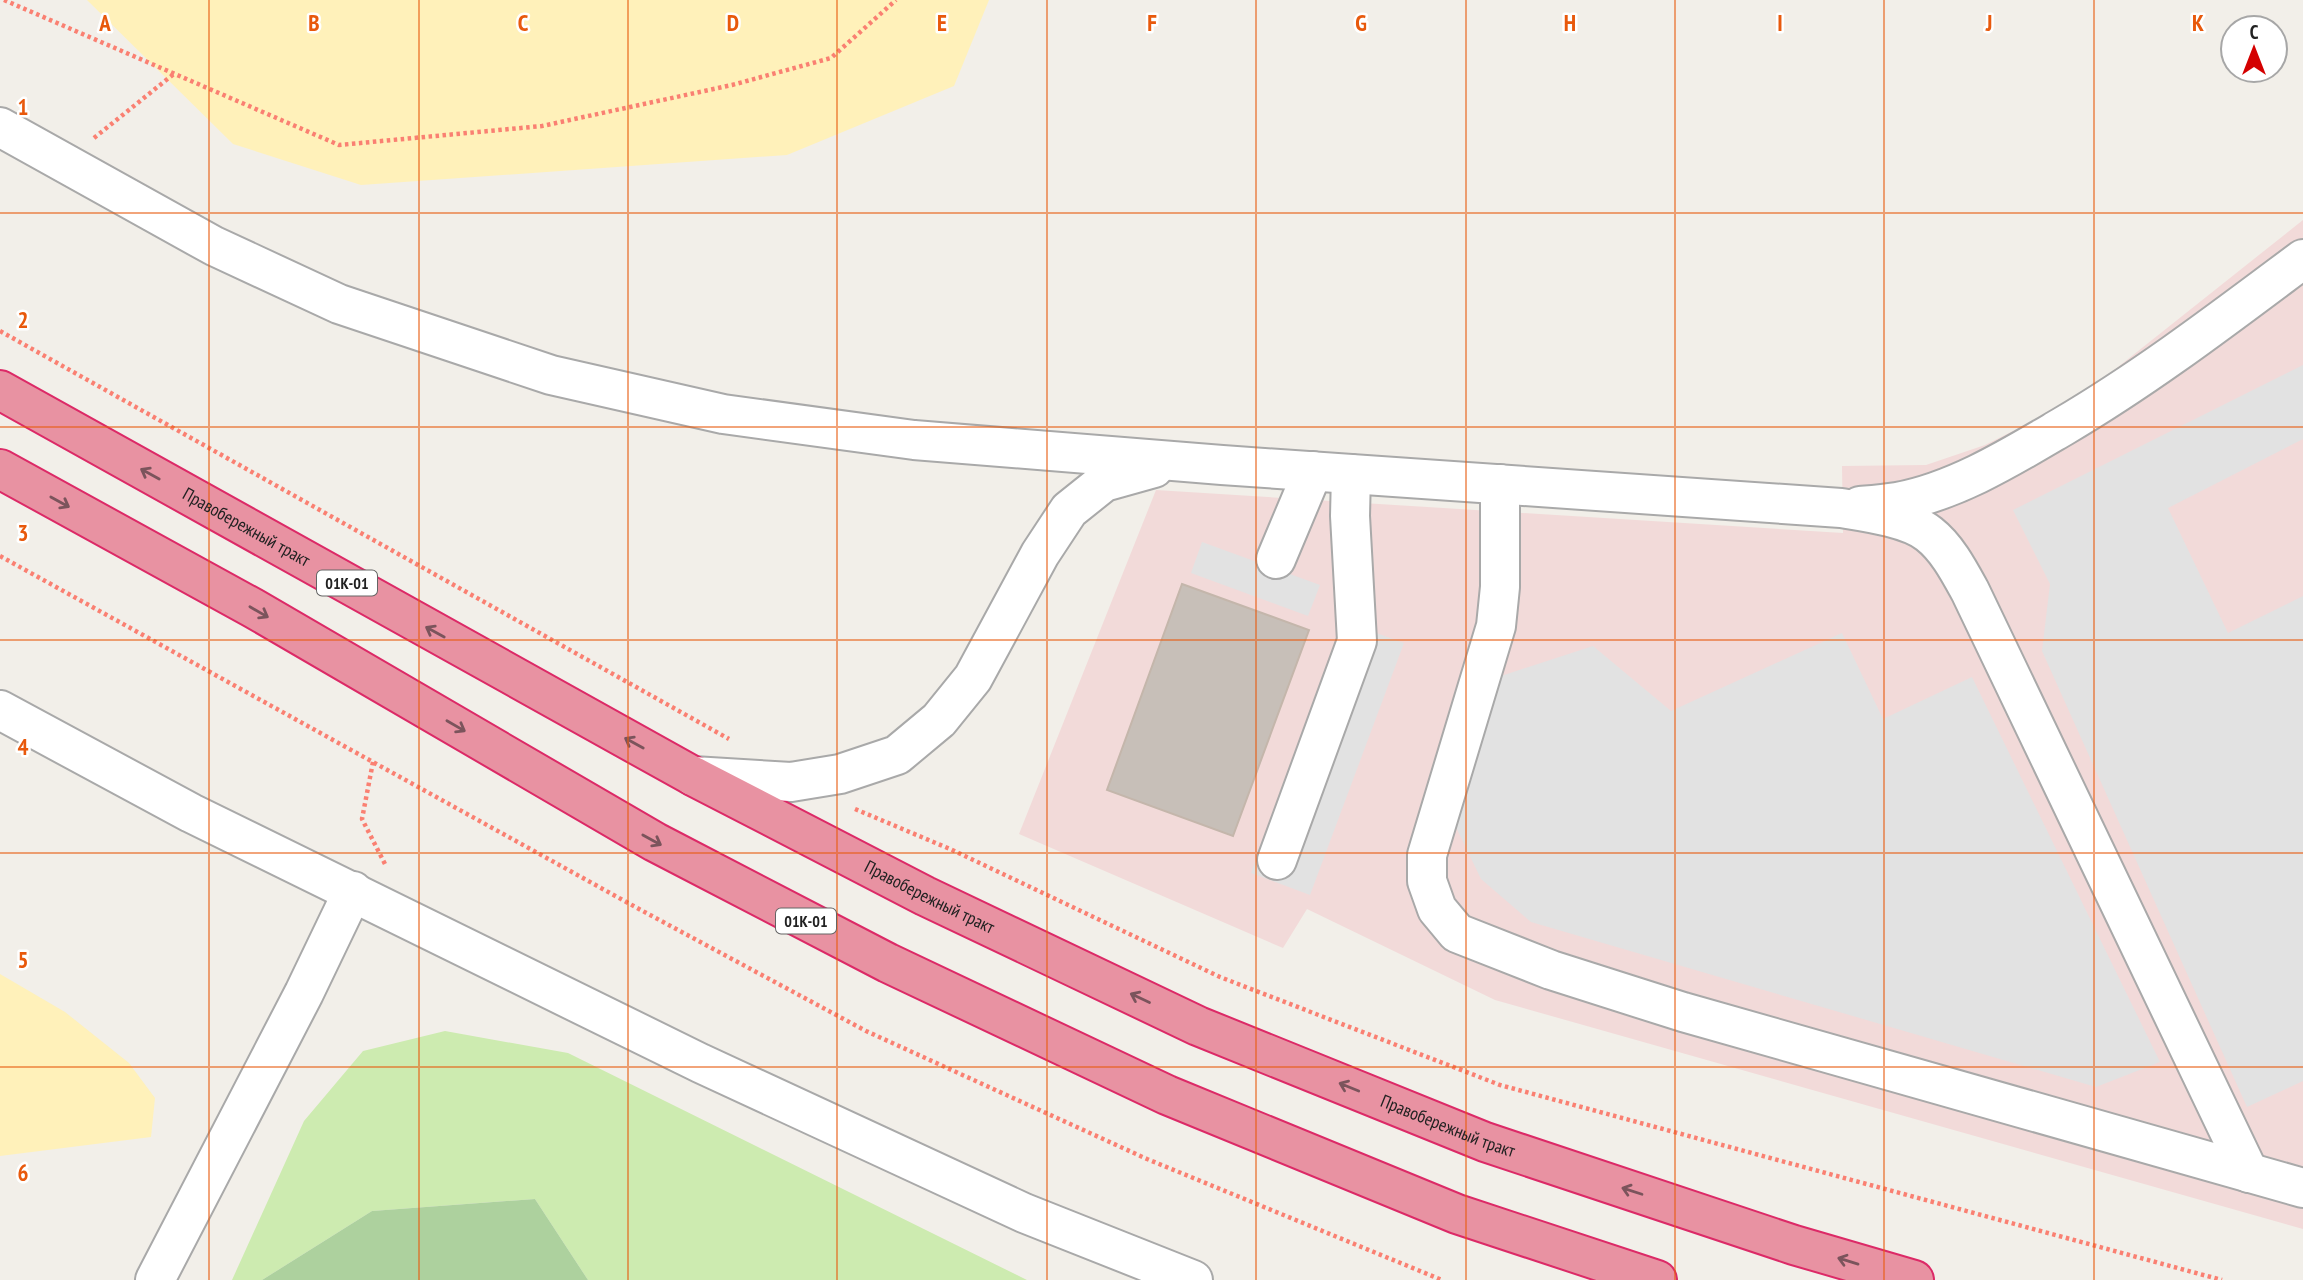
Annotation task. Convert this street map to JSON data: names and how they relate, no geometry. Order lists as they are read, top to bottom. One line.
{"streets":{"highway":["Правобережный тракт","01К-01"]},"north":"top","grid":{"columns":["A","B","C","D","E","F","G","H","I","J","K"],"rows":["1","2","3","4","5","6"]}}
